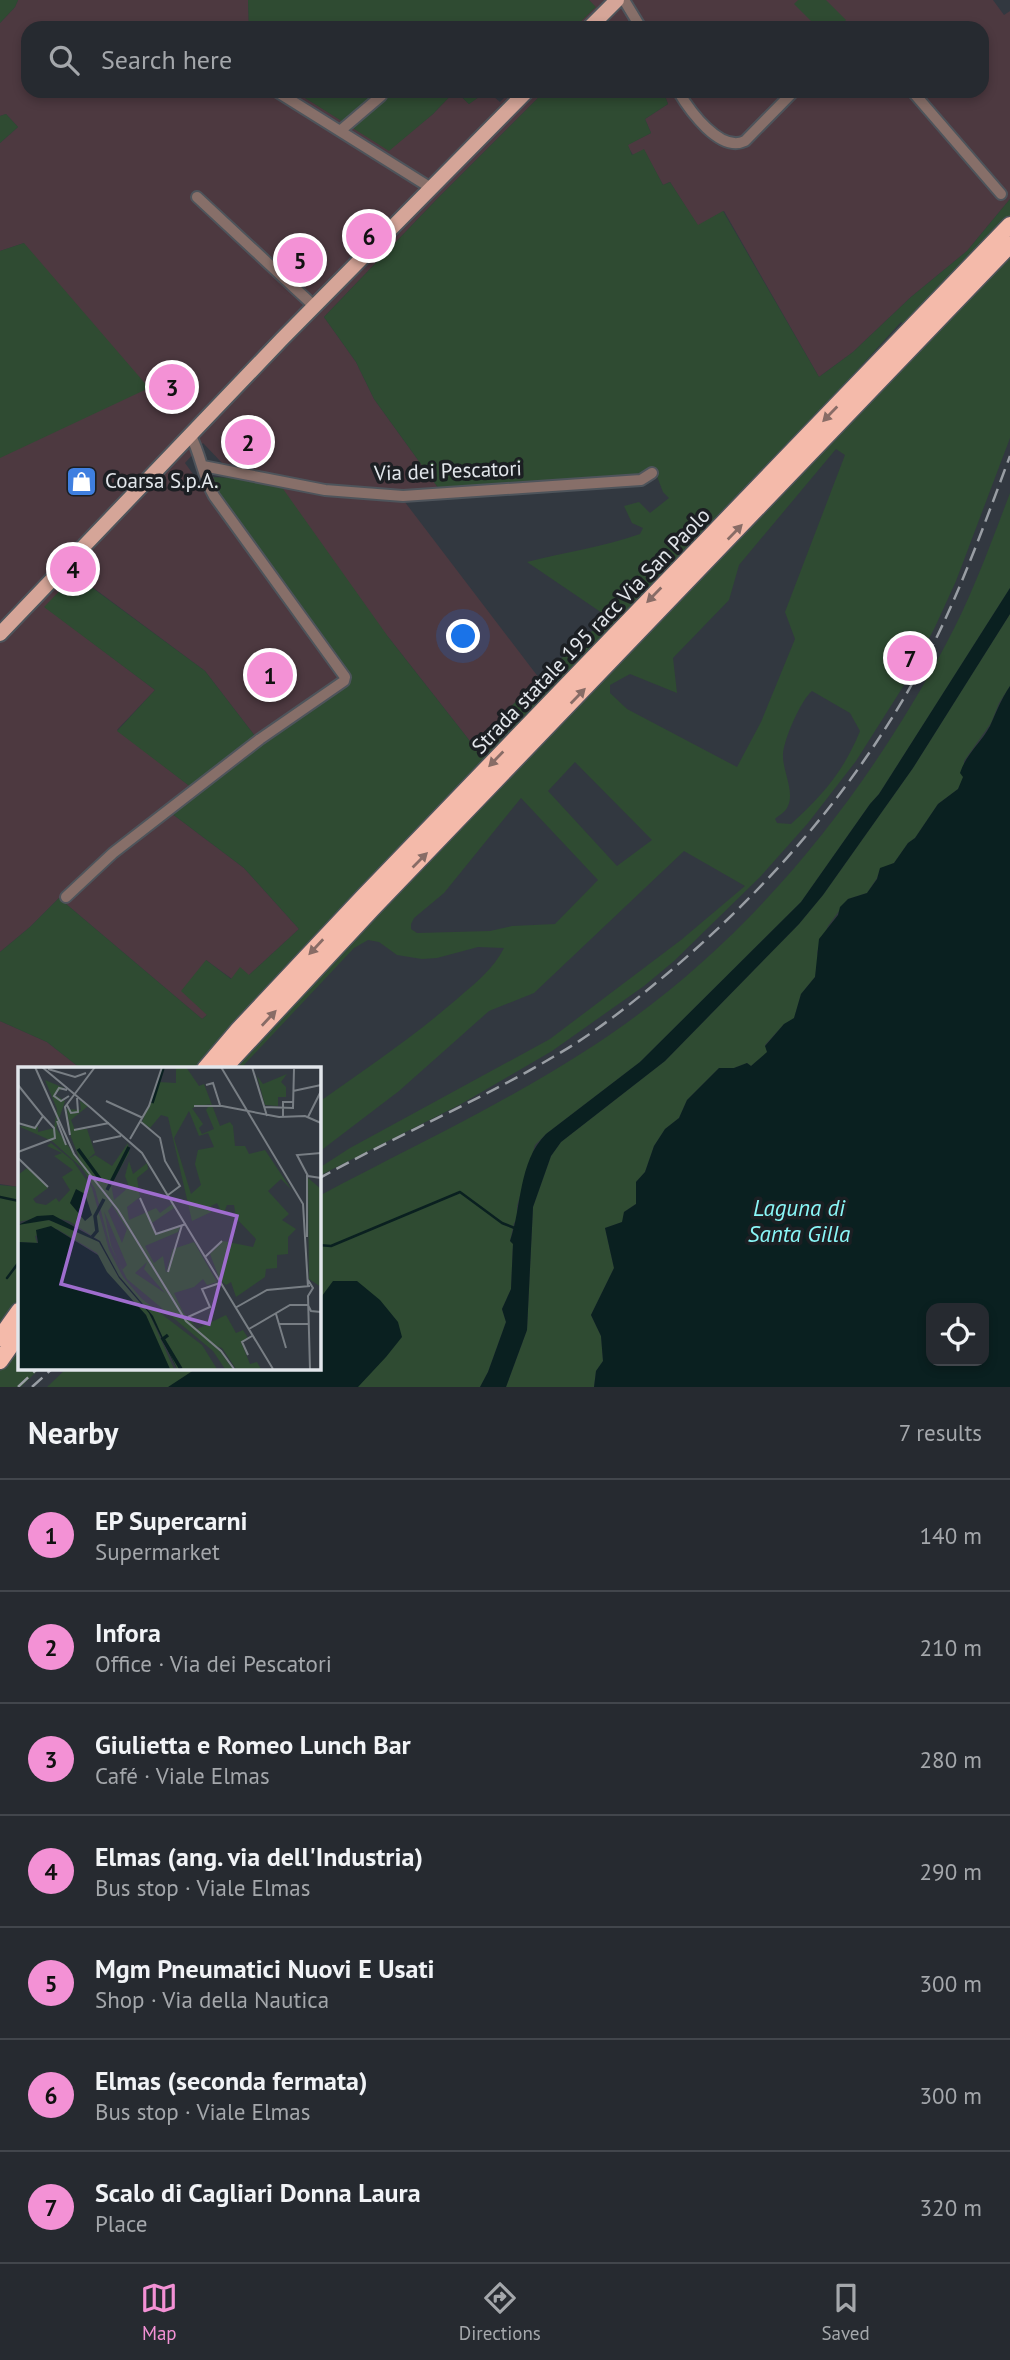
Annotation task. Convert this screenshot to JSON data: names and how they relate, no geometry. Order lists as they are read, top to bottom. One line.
{"streets":{"highway":["Strada statale 195 racc Via San Paolo"],"street":["Via dei Pescatori"]},"water":["Laguna di Santa Gilla"],"places":{"shop":["Coarsa S.p.A."]},"page":{"search":"Search here","pins":["6","5","3","2","4","7","1"],"heading":["Nearby","7 results"],"list":[{"mark":"1","name":"EP Supercarni","note":"Supermarket","value":"140 m"},{"mark":"2","name":"Infora","note":"Office · Via dei Pescatori","value":"210 m"},{"mark":"3","name":"Giulietta e Romeo Lunch Bar","note":"Café · Viale Elmas","value":"280 m"},{"mark":"4","name":"Elmas (ang. via dell'Industria)","note":"Bus stop · Viale Elmas","value":"290 m"},{"mark":"5","name":"Mgm Pneumatici Nuovi E Usati","note":"Shop · Via della Nautica","value":"300 m"},{"mark":"6","name":"Elmas (seconda fermata)","note":"Bus stop · Viale Elmas","value":"300 m"},{"mark":"7","name":"Scalo di Cagliari Donna Laura","note":"Place","value":"320 m"}],"nav":["Map","Directions","Saved"]}}
